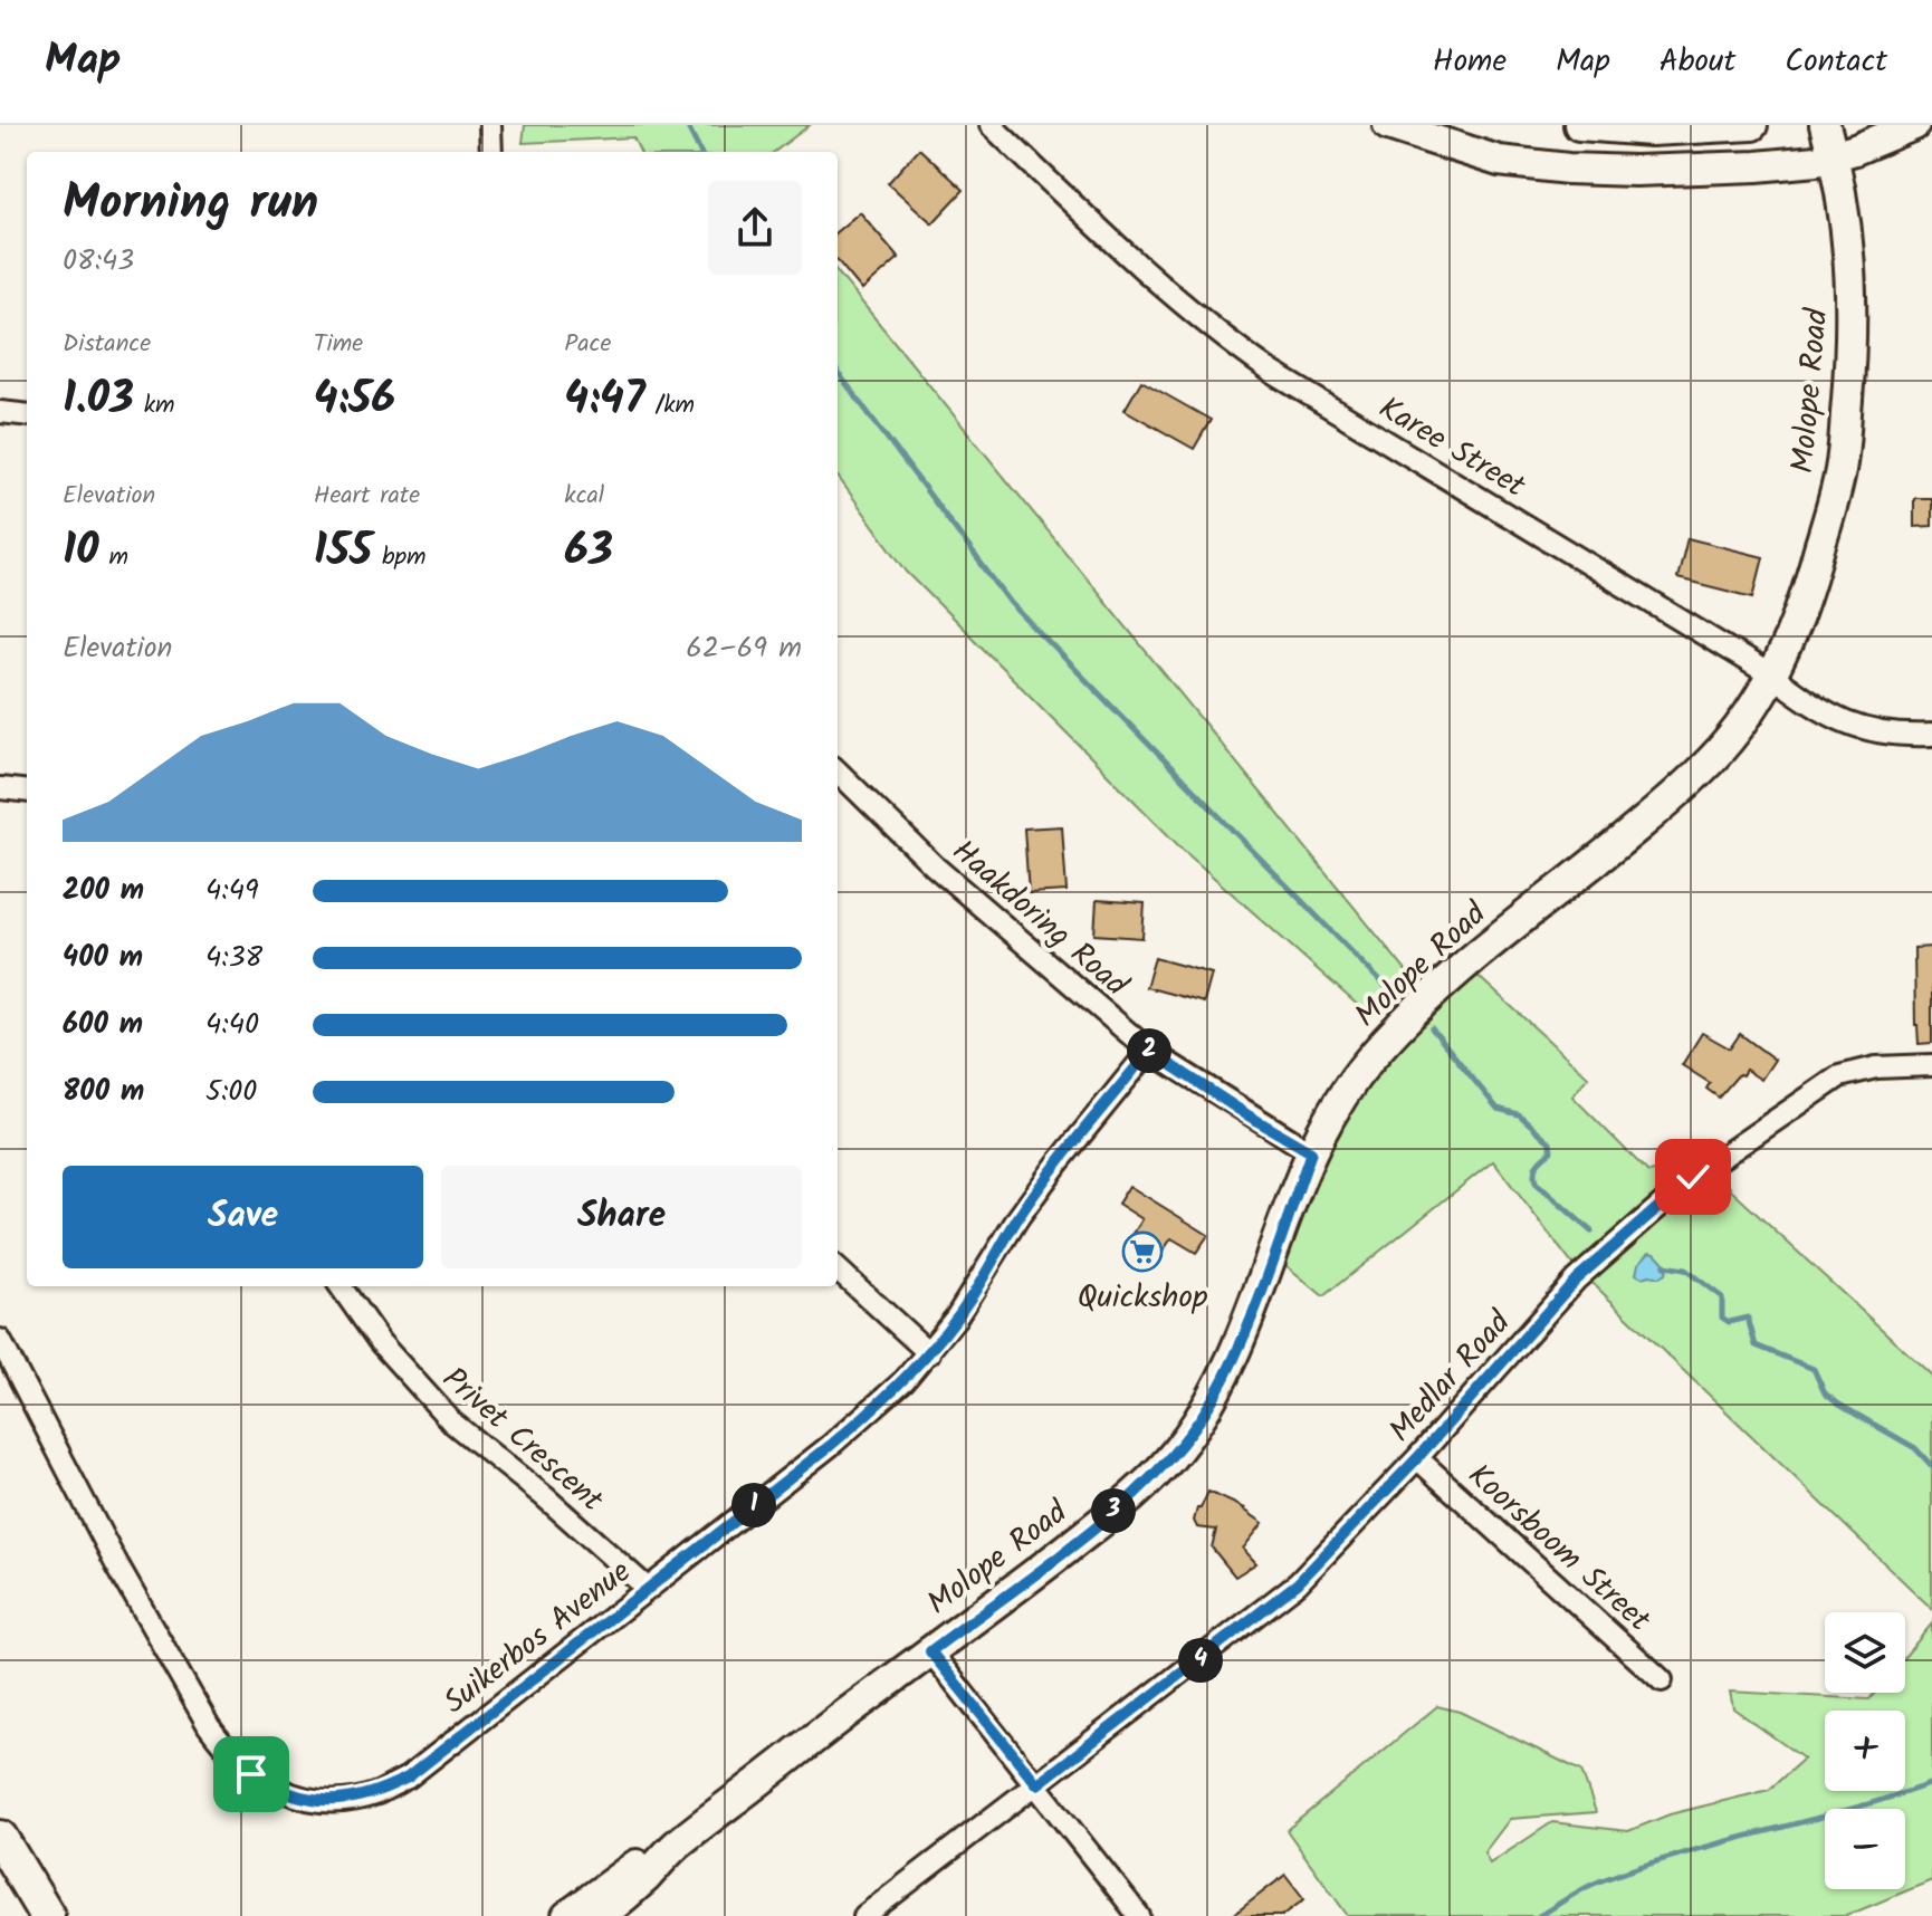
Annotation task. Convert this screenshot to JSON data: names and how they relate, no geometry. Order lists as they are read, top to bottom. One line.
{"streets":{"street":["Molope Road","Karee Street","Haakdoring Road","Medlar Road","Privet Crescent","Koorsboom Street","Suikerbos Avenue"]},"crossings":[["Molope Road","Karee Street"],["Molope Road","Haakdoring Road"],["Haakdoring Road","Suikerbos Avenue"],["Medlar Road","Koorsboom Street"],["Privet Crescent","Suikerbos Avenue"]],"places":{"supermarket":["Quickshop"]},"page":{"header":"Map","nav":["Home","Map","About","Contact"],"heading":["Morning run","08:43"],"stats":[["Distance","1.03 km"],["Time","4:56"],["Pace","4:47 /km"],["Elevation","10 m"],["Heart rate","155 bpm"],["kcal","63"]],"chart":["Elevation","62–69 m"],"list":[{"name":"200 m","note":"4:49"},{"name":"400 m","note":"4:38"},{"name":"600 m","note":"4:40"},{"name":"800 m","note":"5:00"}],"pins":["2","1","3","4"],"buttons":["Save","Share"],"map_buttons":["+","−"]}}
